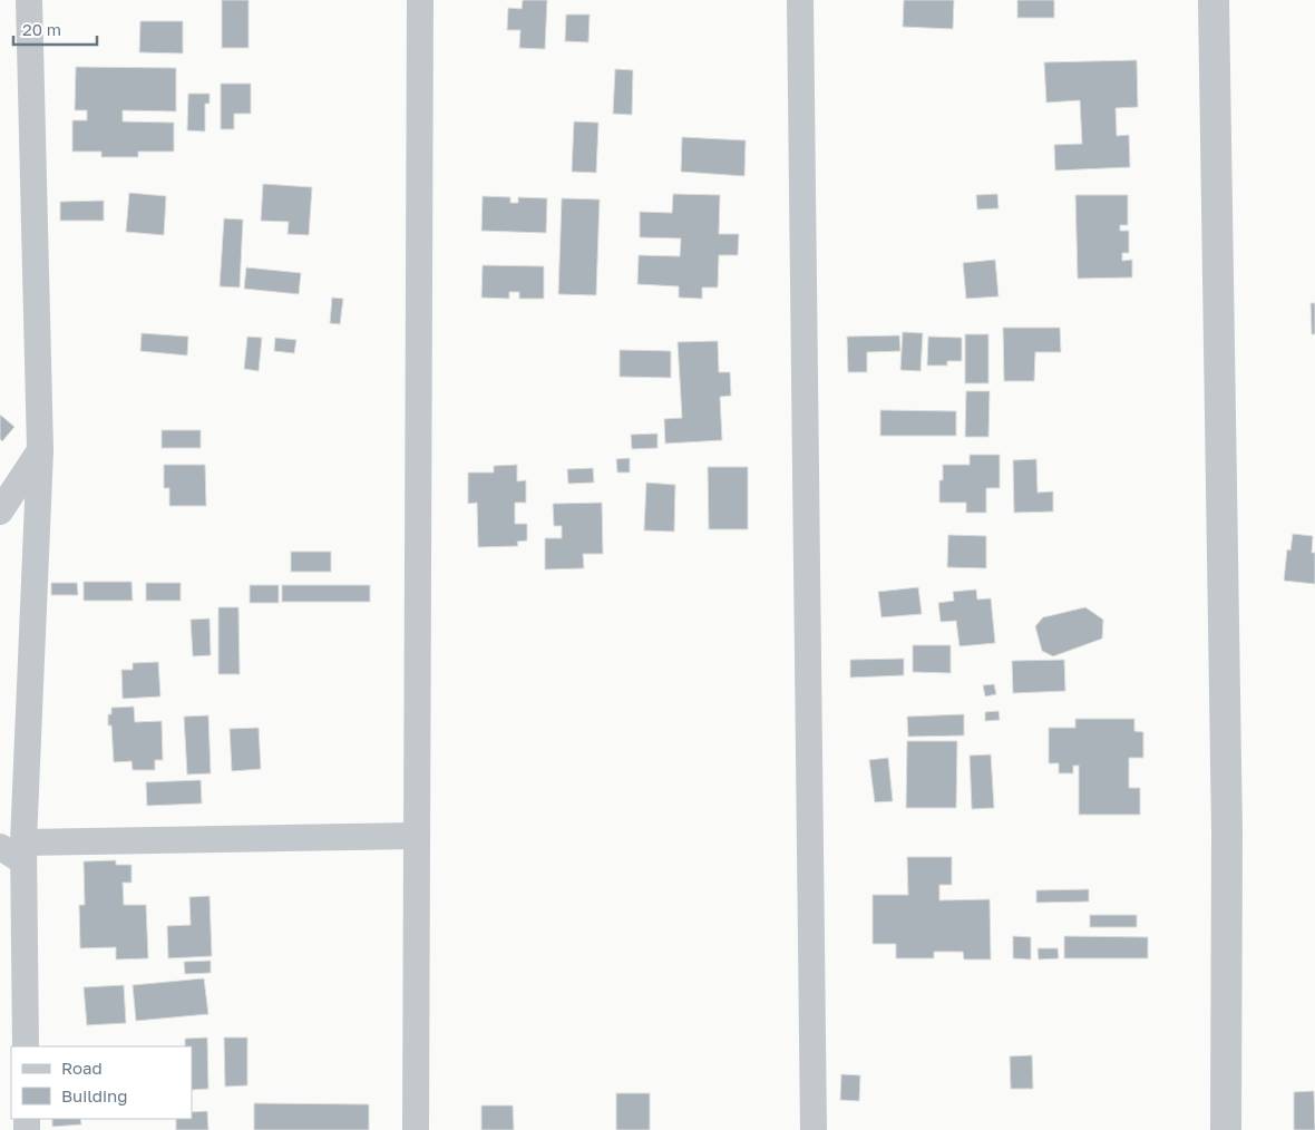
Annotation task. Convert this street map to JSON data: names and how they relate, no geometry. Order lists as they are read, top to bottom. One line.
{"legend":["Road","Building"],"scale_bar":"20 m"}
